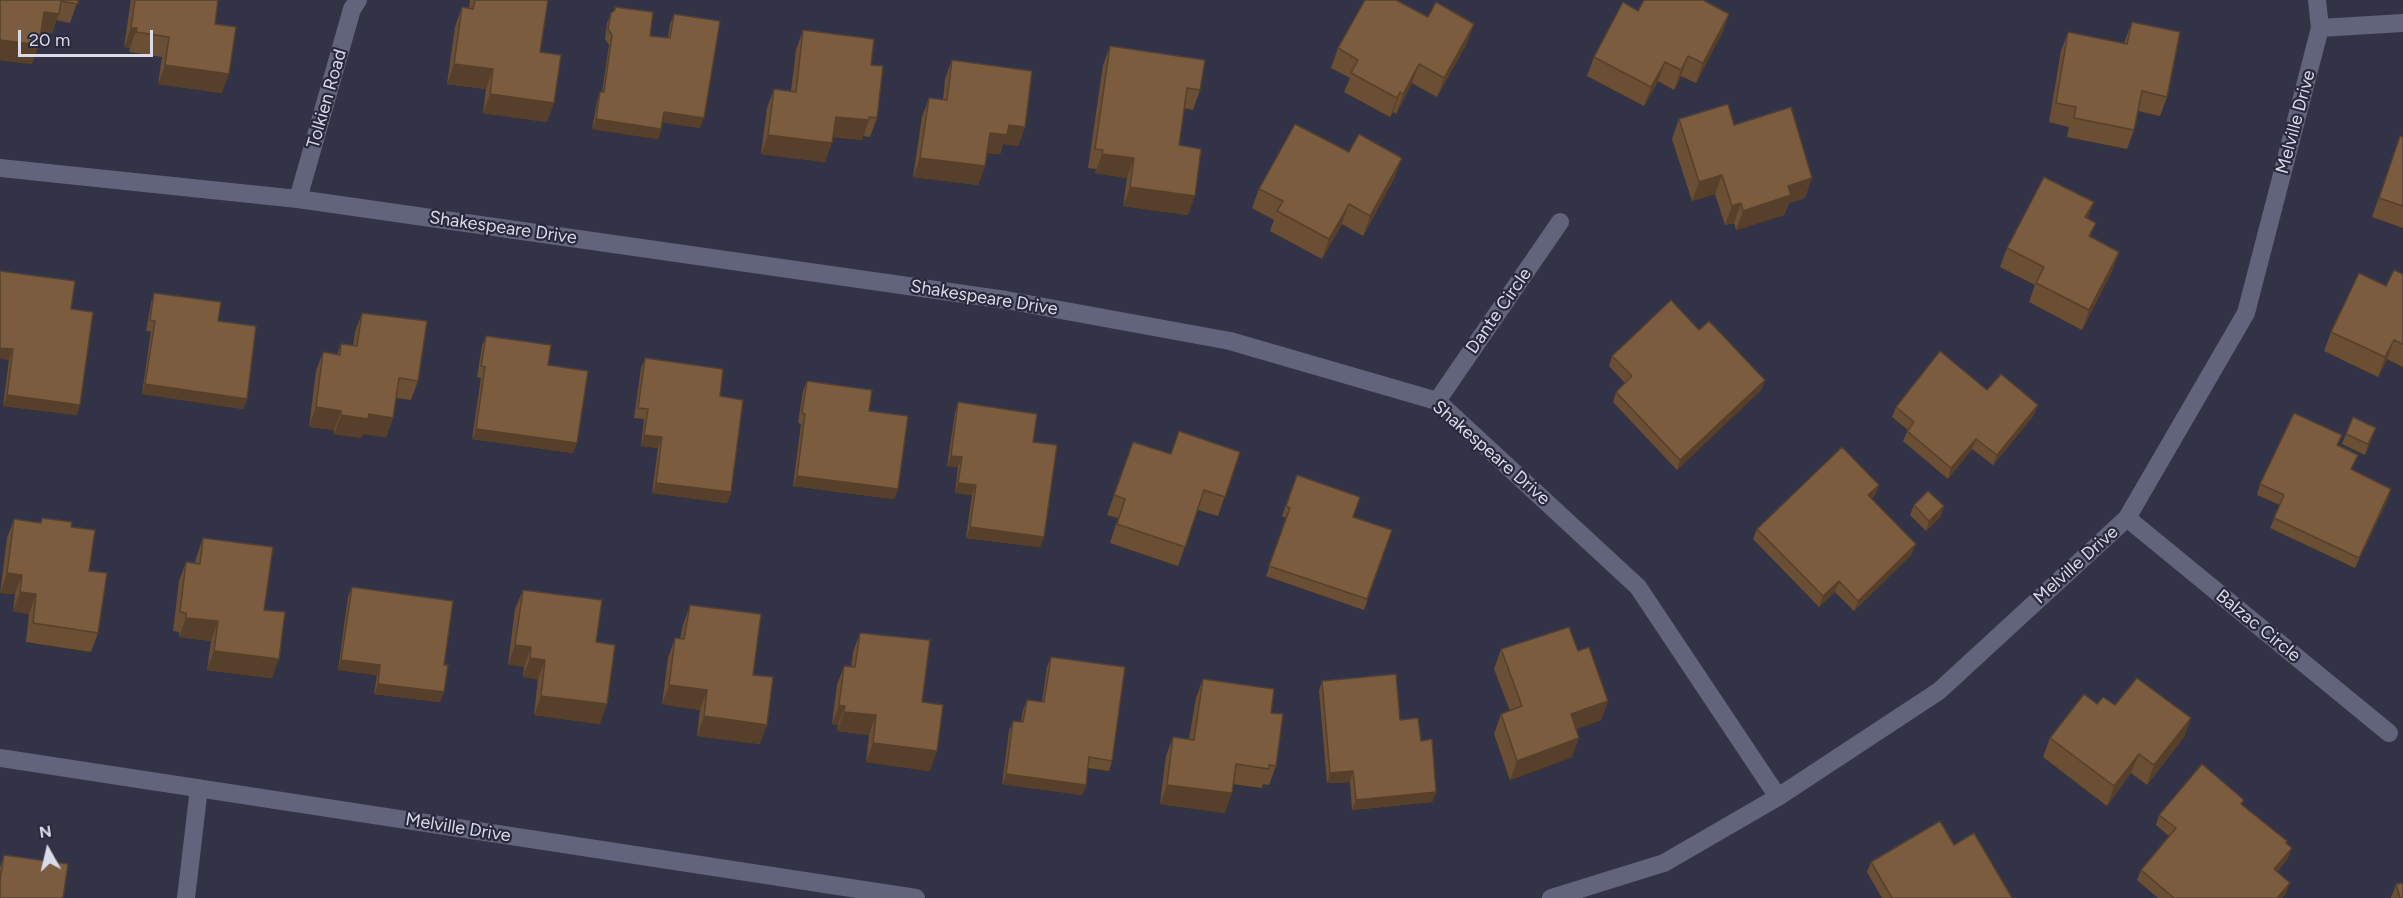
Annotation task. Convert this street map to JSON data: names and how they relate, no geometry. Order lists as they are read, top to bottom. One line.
{"streets":{"street":["Tolkien Road","Melville Drive","Shakespeare Drive","Dante Circle","Balzac Circle"]},"crossings":[["Tolkien Road","Shakespeare Drive"],["Melville Drive","Shakespeare Drive"],["Melville Drive","Balzac Circle"],["Shakespeare Drive","Dante Circle"]],"scale_bar":"20 m","north":"top"}
